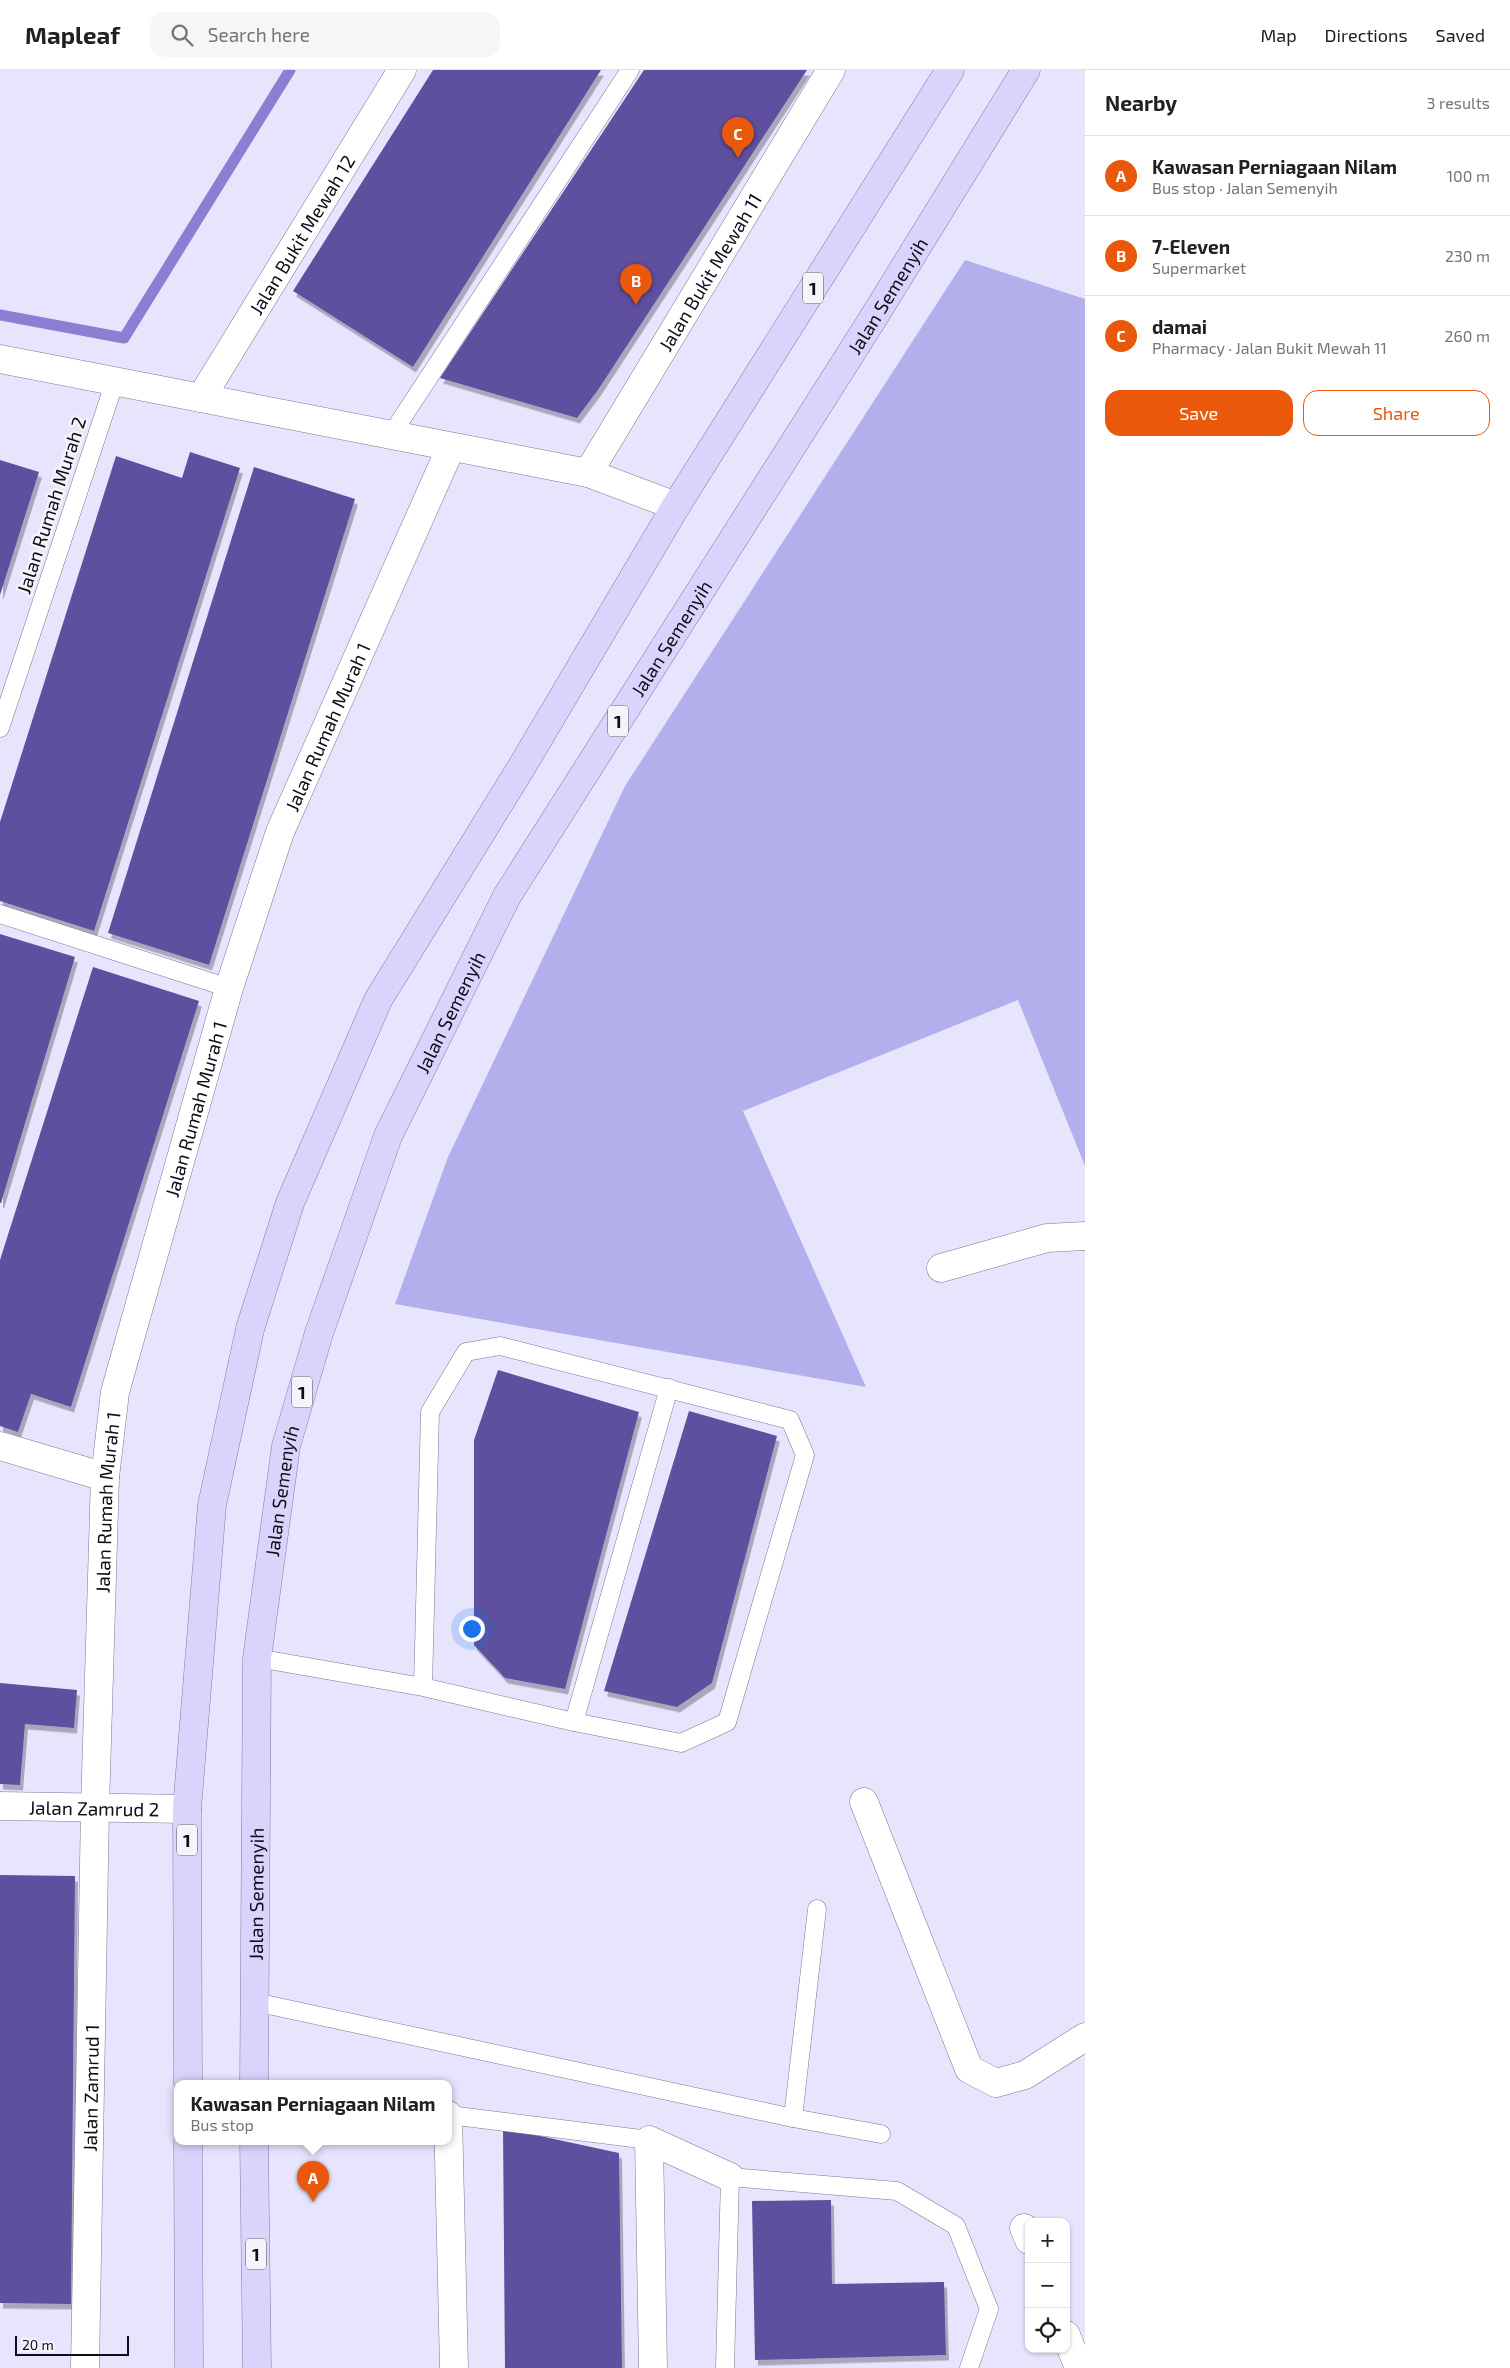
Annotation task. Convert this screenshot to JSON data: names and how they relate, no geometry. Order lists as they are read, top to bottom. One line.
{"streets":{"main road":["1","Jalan Semenyih"],"street":["Jalan Bukit Mewah 12","Jalan Bukit Mewah 11","Jalan Rumah Murah 1","Jalan Zamrud 2","Jalan Zamrud 1"],"lane":["Jalan Rumah Murah 2"]},"crossings":[["1","Jalan Zamrud 2"],["Jalan Rumah Murah 1","Jalan Zamrud 2"],["Jalan Rumah Murah 1","Jalan Zamrud 1"],["Jalan Zamrud 2","Jalan Zamrud 1"]],"scale_bar":"20 m","page":{"header":"Mapleaf","search":"Search here","nav":["Map","Directions","Saved"],"heading":["Nearby","3 results"],"pins":["C","B","A"],"list":[{"mark":"A","name":"Kawasan Perniagaan Nilam","note":"Bus stop · Jalan Semenyih","value":"100 m"},{"mark":"B","name":"7-Eleven","note":"Supermarket","value":"230 m"},{"mark":"C","name":"damai","note":"Pharmacy · Jalan Bukit Mewah 11","value":"260 m"}],"buttons":["Save","Share"],"popup":["Kawasan Perniagaan Nilam","Bus stop"],"map_buttons":["+","−"],"scale":"20 m"}}
